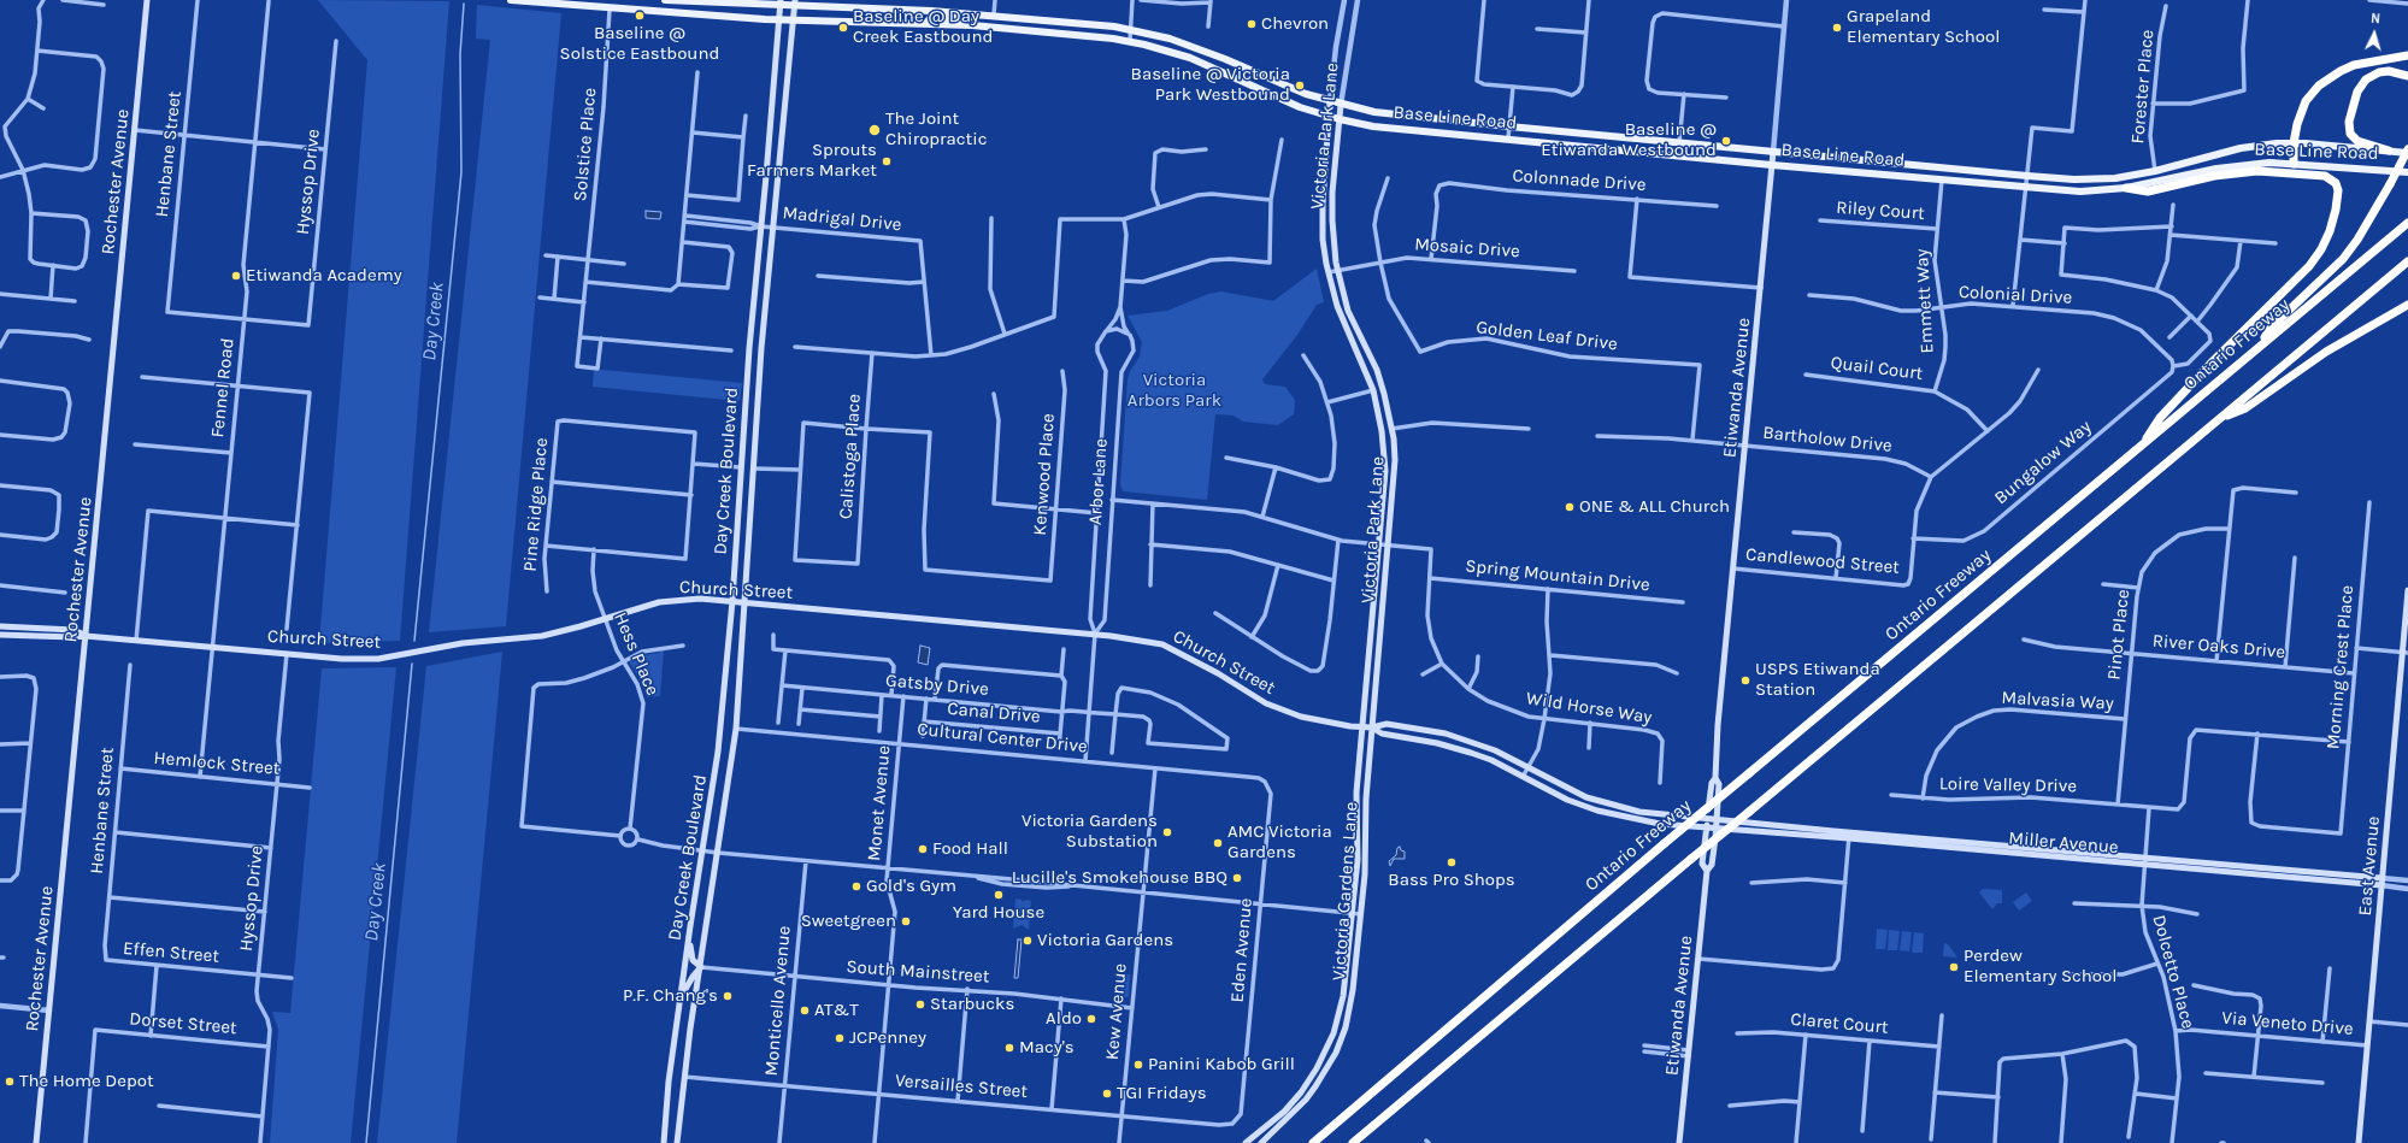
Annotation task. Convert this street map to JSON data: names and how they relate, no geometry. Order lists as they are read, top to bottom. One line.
{"streets":{"highway":["Ontario Freeway"],"main road":["Base Line Road","Victoria Park Lane","Rochester Avenue","Etiwanda Avenue","Day Creek Boulevard","Church Street","Miller Avenue","East Avenue","Victoria Gardens Lane"],"street":["Forester Place","Solstice Place","Henbane Street","Colonnade Drive","Hyssop Drive","Riley Court","Madrigal Drive","Mosaic Drive","Colonial Drive","Emmett Way","Golden Leaf Drive","Quail Court","Fennel Road","Bartholow Drive","Calistoga Place","Bungalow Way","Kenwood Place","Arbor Lane","Pine Ridge Place","Candlewood Street","Spring Mountain Drive","Pinot Place","River Oaks Drive","Hess Place","Morning Crest Place","Gatsby Drive","Malvasia Way","Wild Horse Way","Canal Drive","Cultural Center Drive","Hemlock Street","Loire Valley Drive","Monet Avenue","Eden Avenue","Effen Street","South Mainstreet","Dolcetto Place","Monticello Avenue","Kew Avenue","Dorset Street","Claret Court","Via Veneto Drive","Versailles Street"]},"crossings":[["Forester Place","Base Line Road"],["Base Line Road","Victoria Park Lane"],["Base Line Road","Solstice Place"],["Base Line Road","Emmett Way"],["Base Line Road","Etiwanda Avenue"],["Base Line Road","Day Creek Boulevard"],["Victoria Park Lane","Mosaic Drive"],["Victoria Park Lane","Church Street"],["Victoria Park Lane","Wild Horse Way"],["Victoria Park Lane","Victoria Gardens Lane"],["Henbane Street","Hyssop Drive"],["Henbane Street","Fennel Road"],["Henbane Street","Hemlock Street"],["Henbane Street","Effen Street"],["Colonnade Drive","Mosaic Drive"],["Rochester Avenue","Church Street"],["Hyssop Drive","Fennel Road"],["Hyssop Drive","Church Street"],["Hyssop Drive","Hemlock Street"],["Hyssop Drive","Effen Street"],["Hyssop Drive","Dorset Street"],["Riley Court","Emmett Way"],["Madrigal Drive","Day Creek Boulevard"],["Mosaic Drive","Golden Leaf Drive"],["Colonial Drive","Emmett Way"],["Colonial Drive","Bungalow Way"],["Emmett Way","Quail Court"],["Golden Leaf Drive","Bartholow Drive"],["Fennel Road","Church Street"],["Fennel Road","Hemlock Street"],["Etiwanda Avenue","Bartholow Drive"],["Etiwanda Avenue","Candlewood Street"],["Etiwanda Avenue","Church Street"],["Etiwanda Avenue","Miller Avenue"],["Calistoga Place","Kenwood Place"],["Bungalow Way","Candlewood Street"],["Day Creek Boulevard","Church Street"],["Day Creek Boulevard","Cultural Center Drive"],["Day Creek Boulevard","South Mainstreet"],["Day Creek Boulevard","Versailles Street"],["Arbor Lane","Church Street"],["Arbor Lane","Gatsby Drive"],["Arbor Lane","Cultural Center Drive"],["Spring Mountain Drive","Wild Horse Way"],["Church Street","Hess Place"],["Church Street","Miller Avenue"],["Church Street","Victoria Gardens Lane"],["Pinot Place","River Oaks Drive"],["Pinot Place","Malvasia Way"],["Pinot Place","Loire Valley Drive"],["River Oaks Drive","Morning Crest Place"],["Morning Crest Place","Loire Valley Drive"],["Gatsby Drive","Monet Avenue"],["Malvasia Way","Loire Valley Drive"],["Cultural Center Drive","Monet Avenue"],["Cultural Center Drive","Eden Avenue"],["Cultural Center Drive","Kew Avenue"],["Loire Valley Drive","Dolcetto Place"],["Monet Avenue","South Mainstreet"],["Monet Avenue","Versailles Street"],["Miller Avenue","East Avenue"],["Miller Avenue","Dolcetto Place"],["East Avenue","Via Veneto Drive"],["Eden Avenue","Versailles Street"],["South Mainstreet","Monticello Avenue"],["South Mainstreet","Kew Avenue"],["Dolcetto Place","Via Veneto Drive"],["Monticello Avenue","Versailles Street"],["Kew Avenue","Versailles Street"]],"water":["Day Creek"],"parks":["Victoria Arbors Park"],"places":["Baseline @ Solstice Eastbound","Chevron","Baseline @ Day Creek Eastbound","Grapeland Elementary School","Baseline @ Victoria Park Westbound","The Joint Chiropractic","Baseline @ Etiwanda Westbound","Sprouts Farmers Market","Etiwanda Academy","ONE & ALL Church","USPS Etiwanda Station","Victoria Gardens Substation","AMC Victoria Gardens","Food Hall","Bass Pro Shops","Lucille's Smokehouse BBQ","Gold's Gym","Yard House","Sweetgreen","Victoria Gardens","Perdew Elementary School","P.F. Chang's","Starbucks","AT&T","Aldo","JCPenney","Macy's","Panini Kabob Grill","The Home Depot","TGI Fridays"],"north":"top"}
